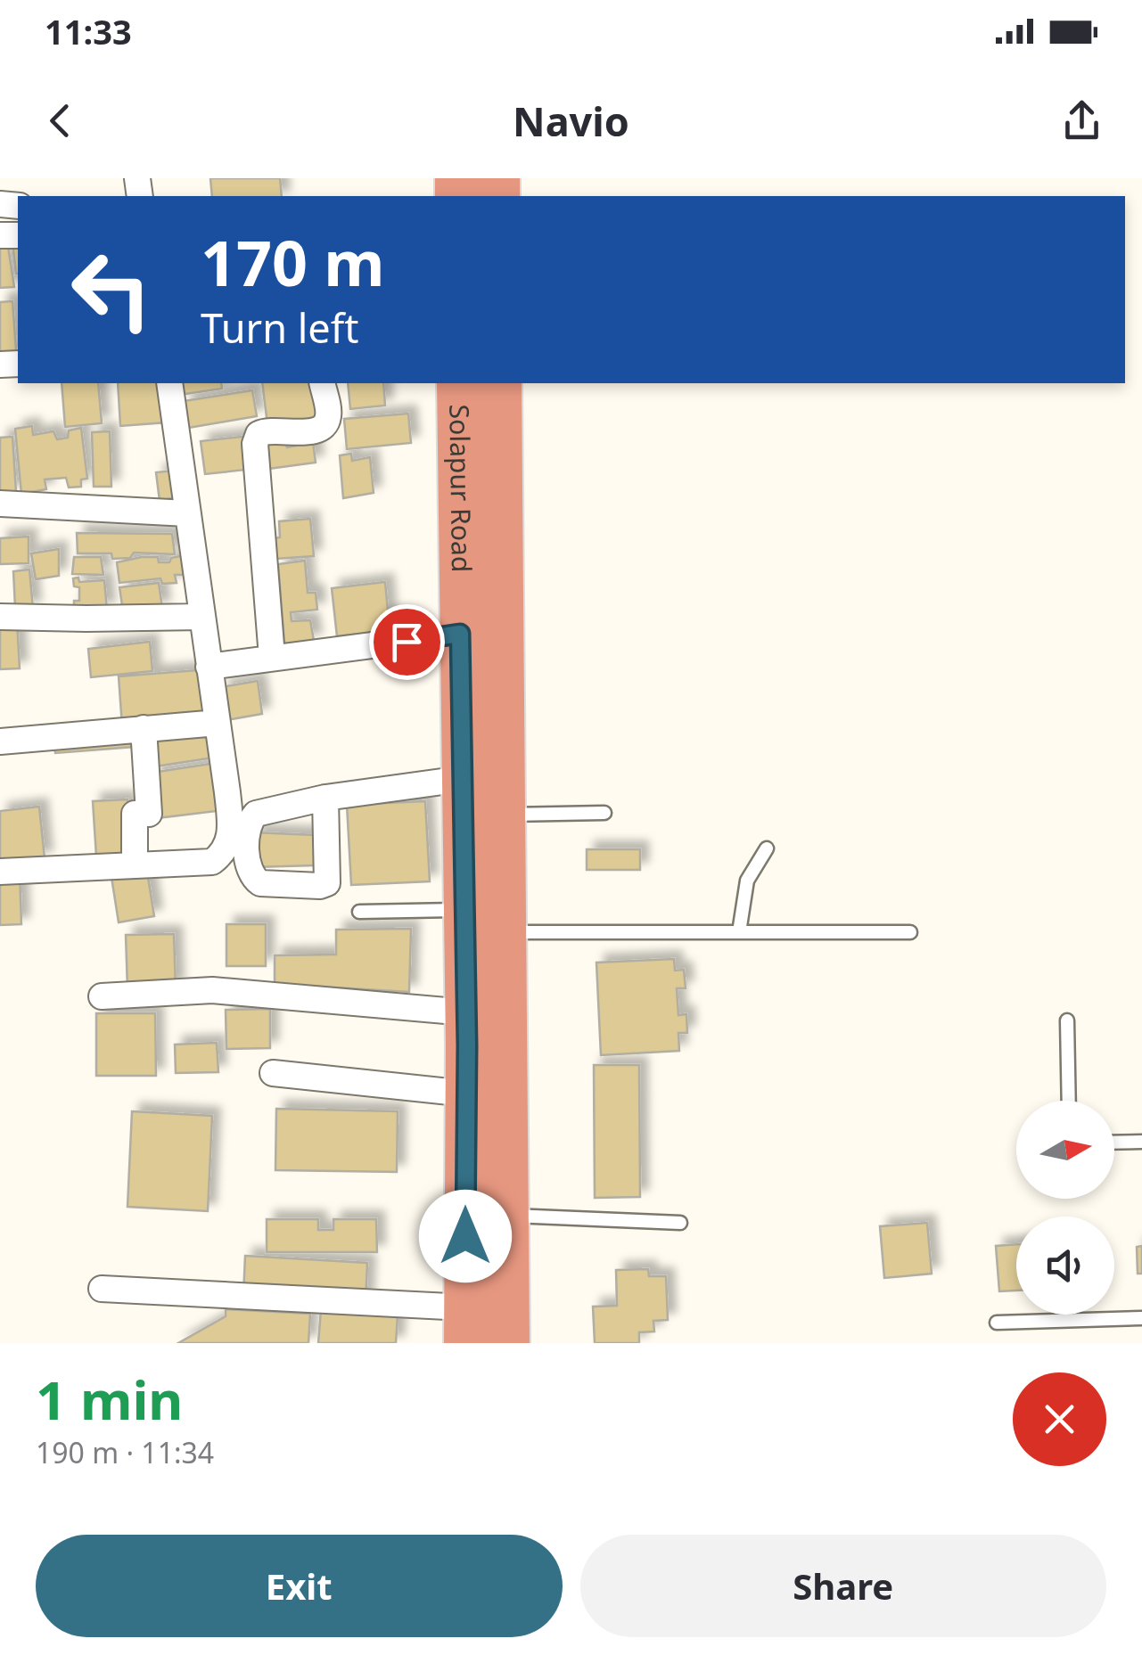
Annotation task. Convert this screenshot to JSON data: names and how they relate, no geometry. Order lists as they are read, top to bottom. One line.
{"streets":{"highway":["Solapur Road"]},"north":"right","page":{"status":"11:33","header":"Navio","turn":["170 m","Turn left"],"heading":["1 min","190 m · 11:34"],"buttons":["Exit","Share"]}}
